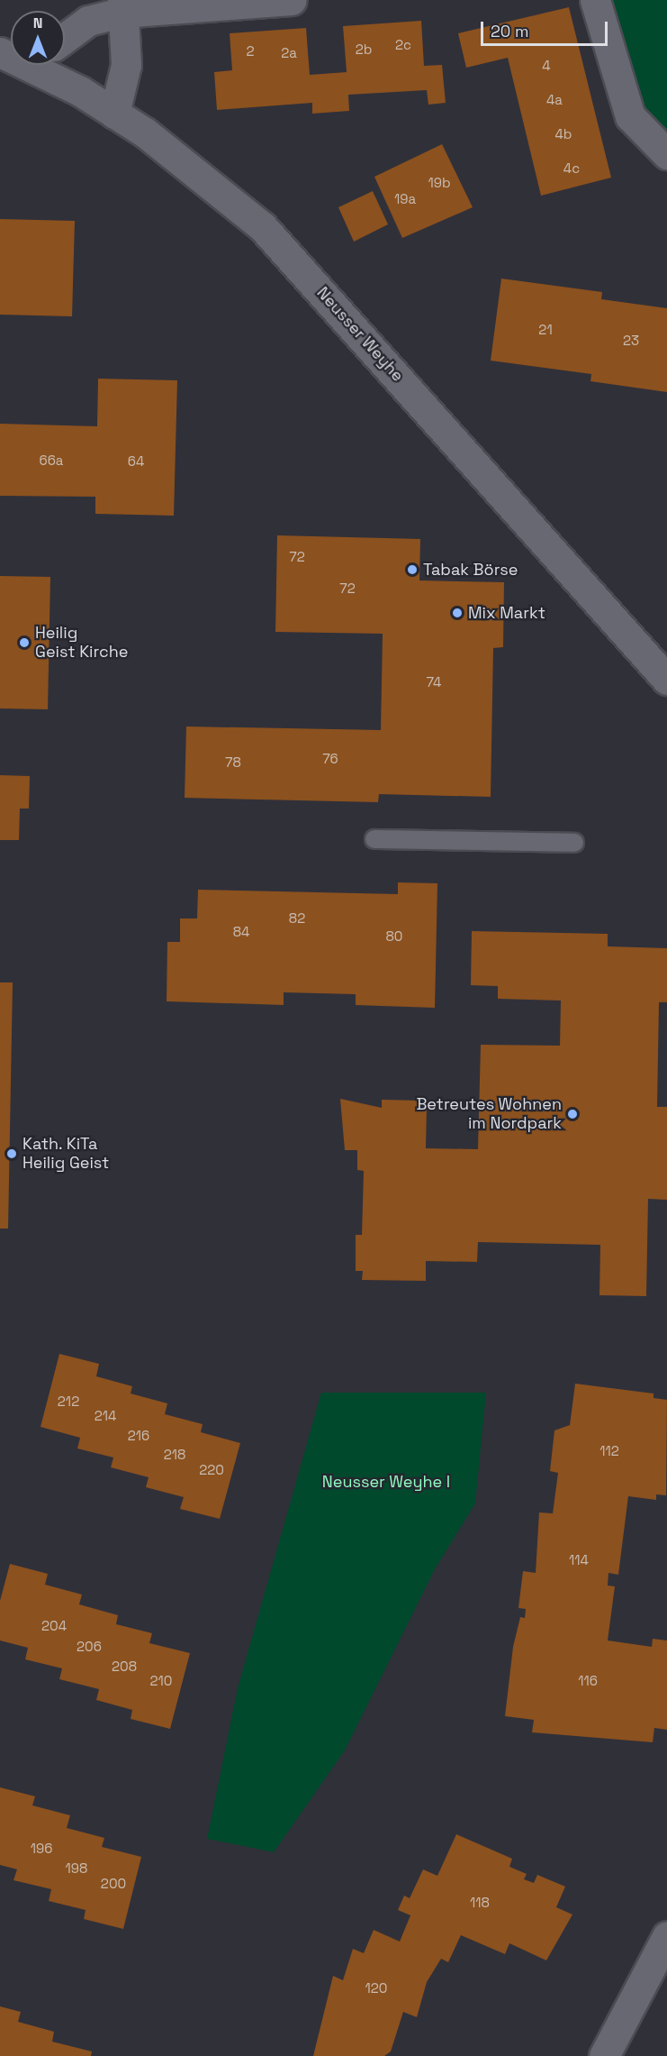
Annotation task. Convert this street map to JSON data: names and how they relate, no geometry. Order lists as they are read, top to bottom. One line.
{"streets":{"street":["Neusser Weyhe"]},"parks":["Neusser Weyhe I"],"places":["Tabak Börse","Mix Markt","Heilig Geist Kirche","Betreutes Wohnen im Nordpark","Kath. KiTa Heilig Geist"],"house_numbers":["2c","2b","2","2a","4","4a","4b","4c","19b","19a","21","23","66a","64","72","72","74","76","78","82","84","80","212","214","216","112","218","220","114","204","206","208","210","116","196","198","200","118","120"],"scale_bar":"20 m","north":"top"}
